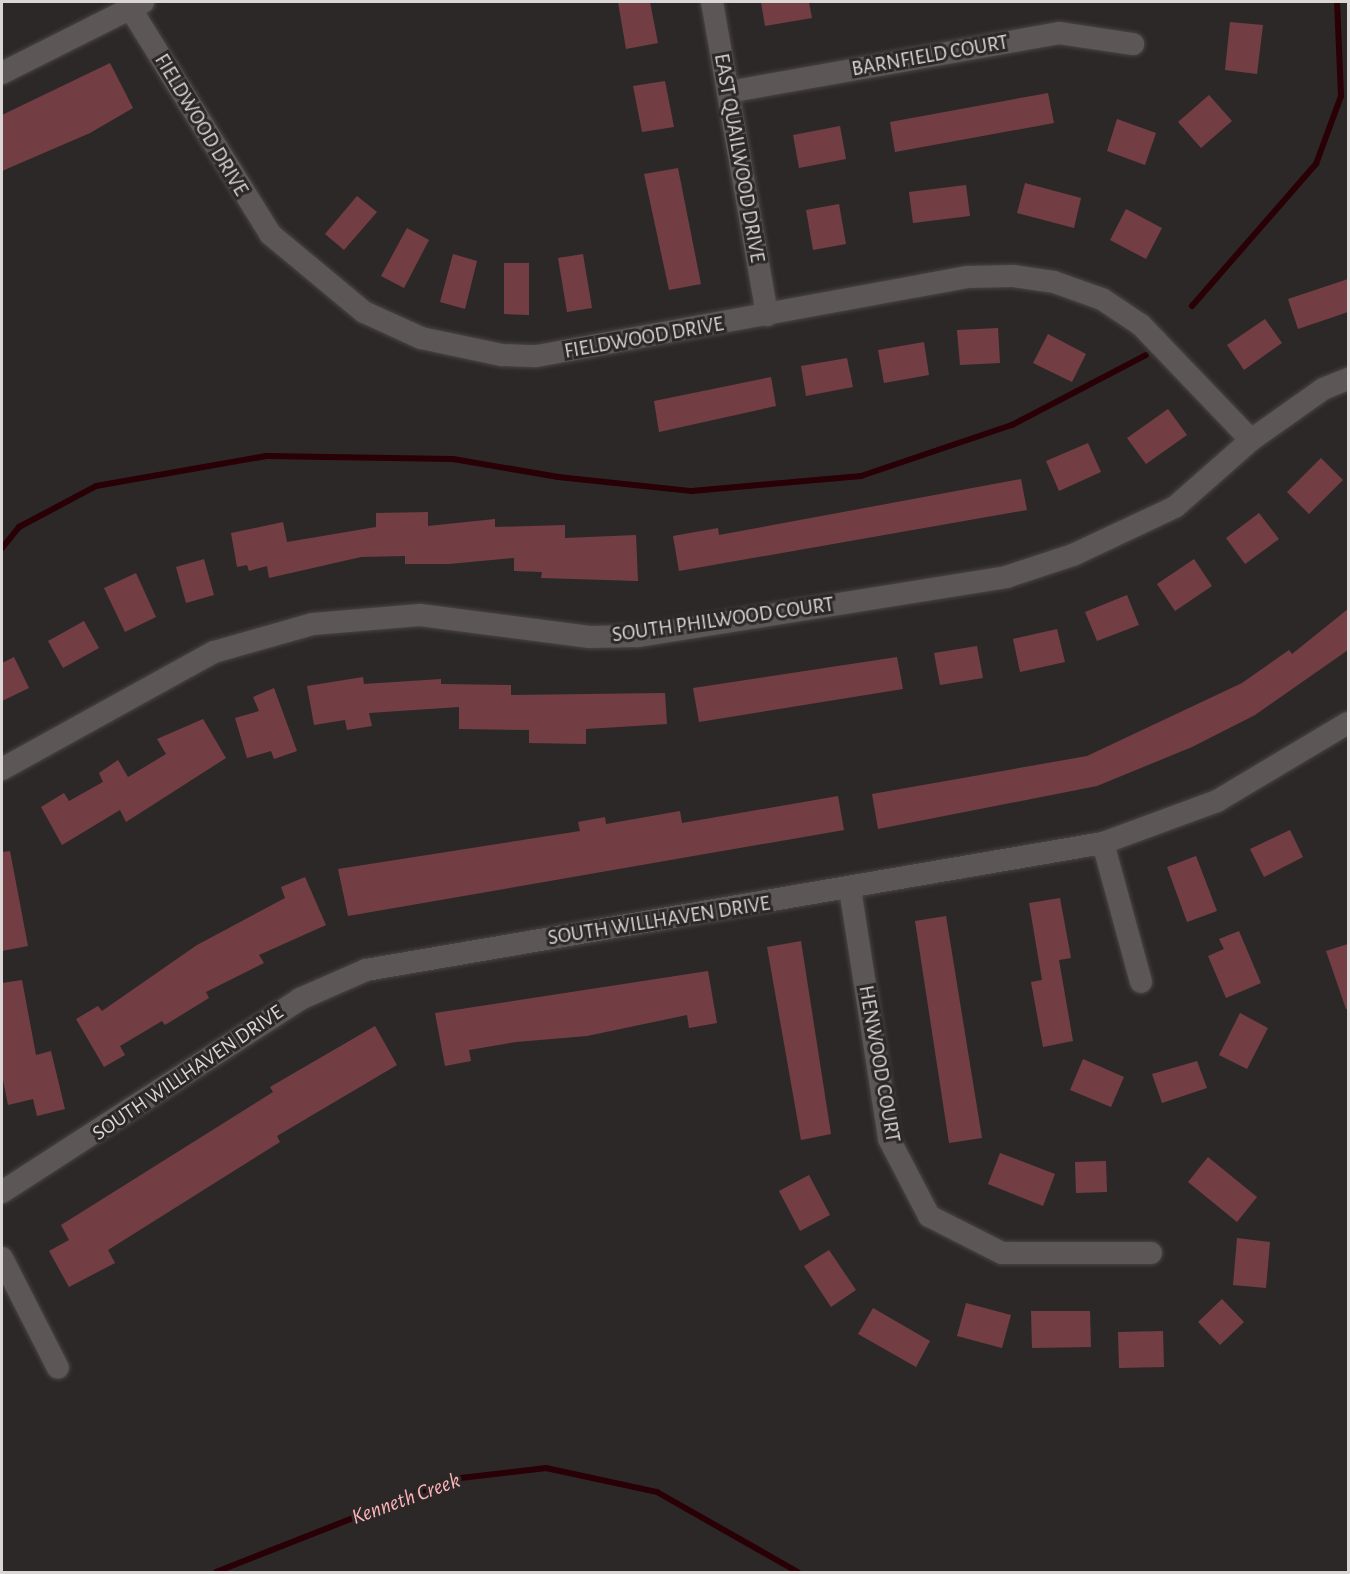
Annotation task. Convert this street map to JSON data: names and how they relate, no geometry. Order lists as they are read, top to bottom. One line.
{"streets":{"street":["BARNFIELD COURT","FIELDWOOD DRIVE","EAST QUAILWOOD DRIVE","SOUTH PHILWOOD COURT","SOUTH WILLHAVEN DRIVE","HENWOOD COURT"]},"crossings":[["BARNFIELD COURT","EAST QUAILWOOD DRIVE"],["FIELDWOOD DRIVE","EAST QUAILWOOD DRIVE"],["FIELDWOOD DRIVE","SOUTH PHILWOOD COURT"],["SOUTH WILLHAVEN DRIVE","HENWOOD COURT"]],"water":["Kenneth Creek"]}
